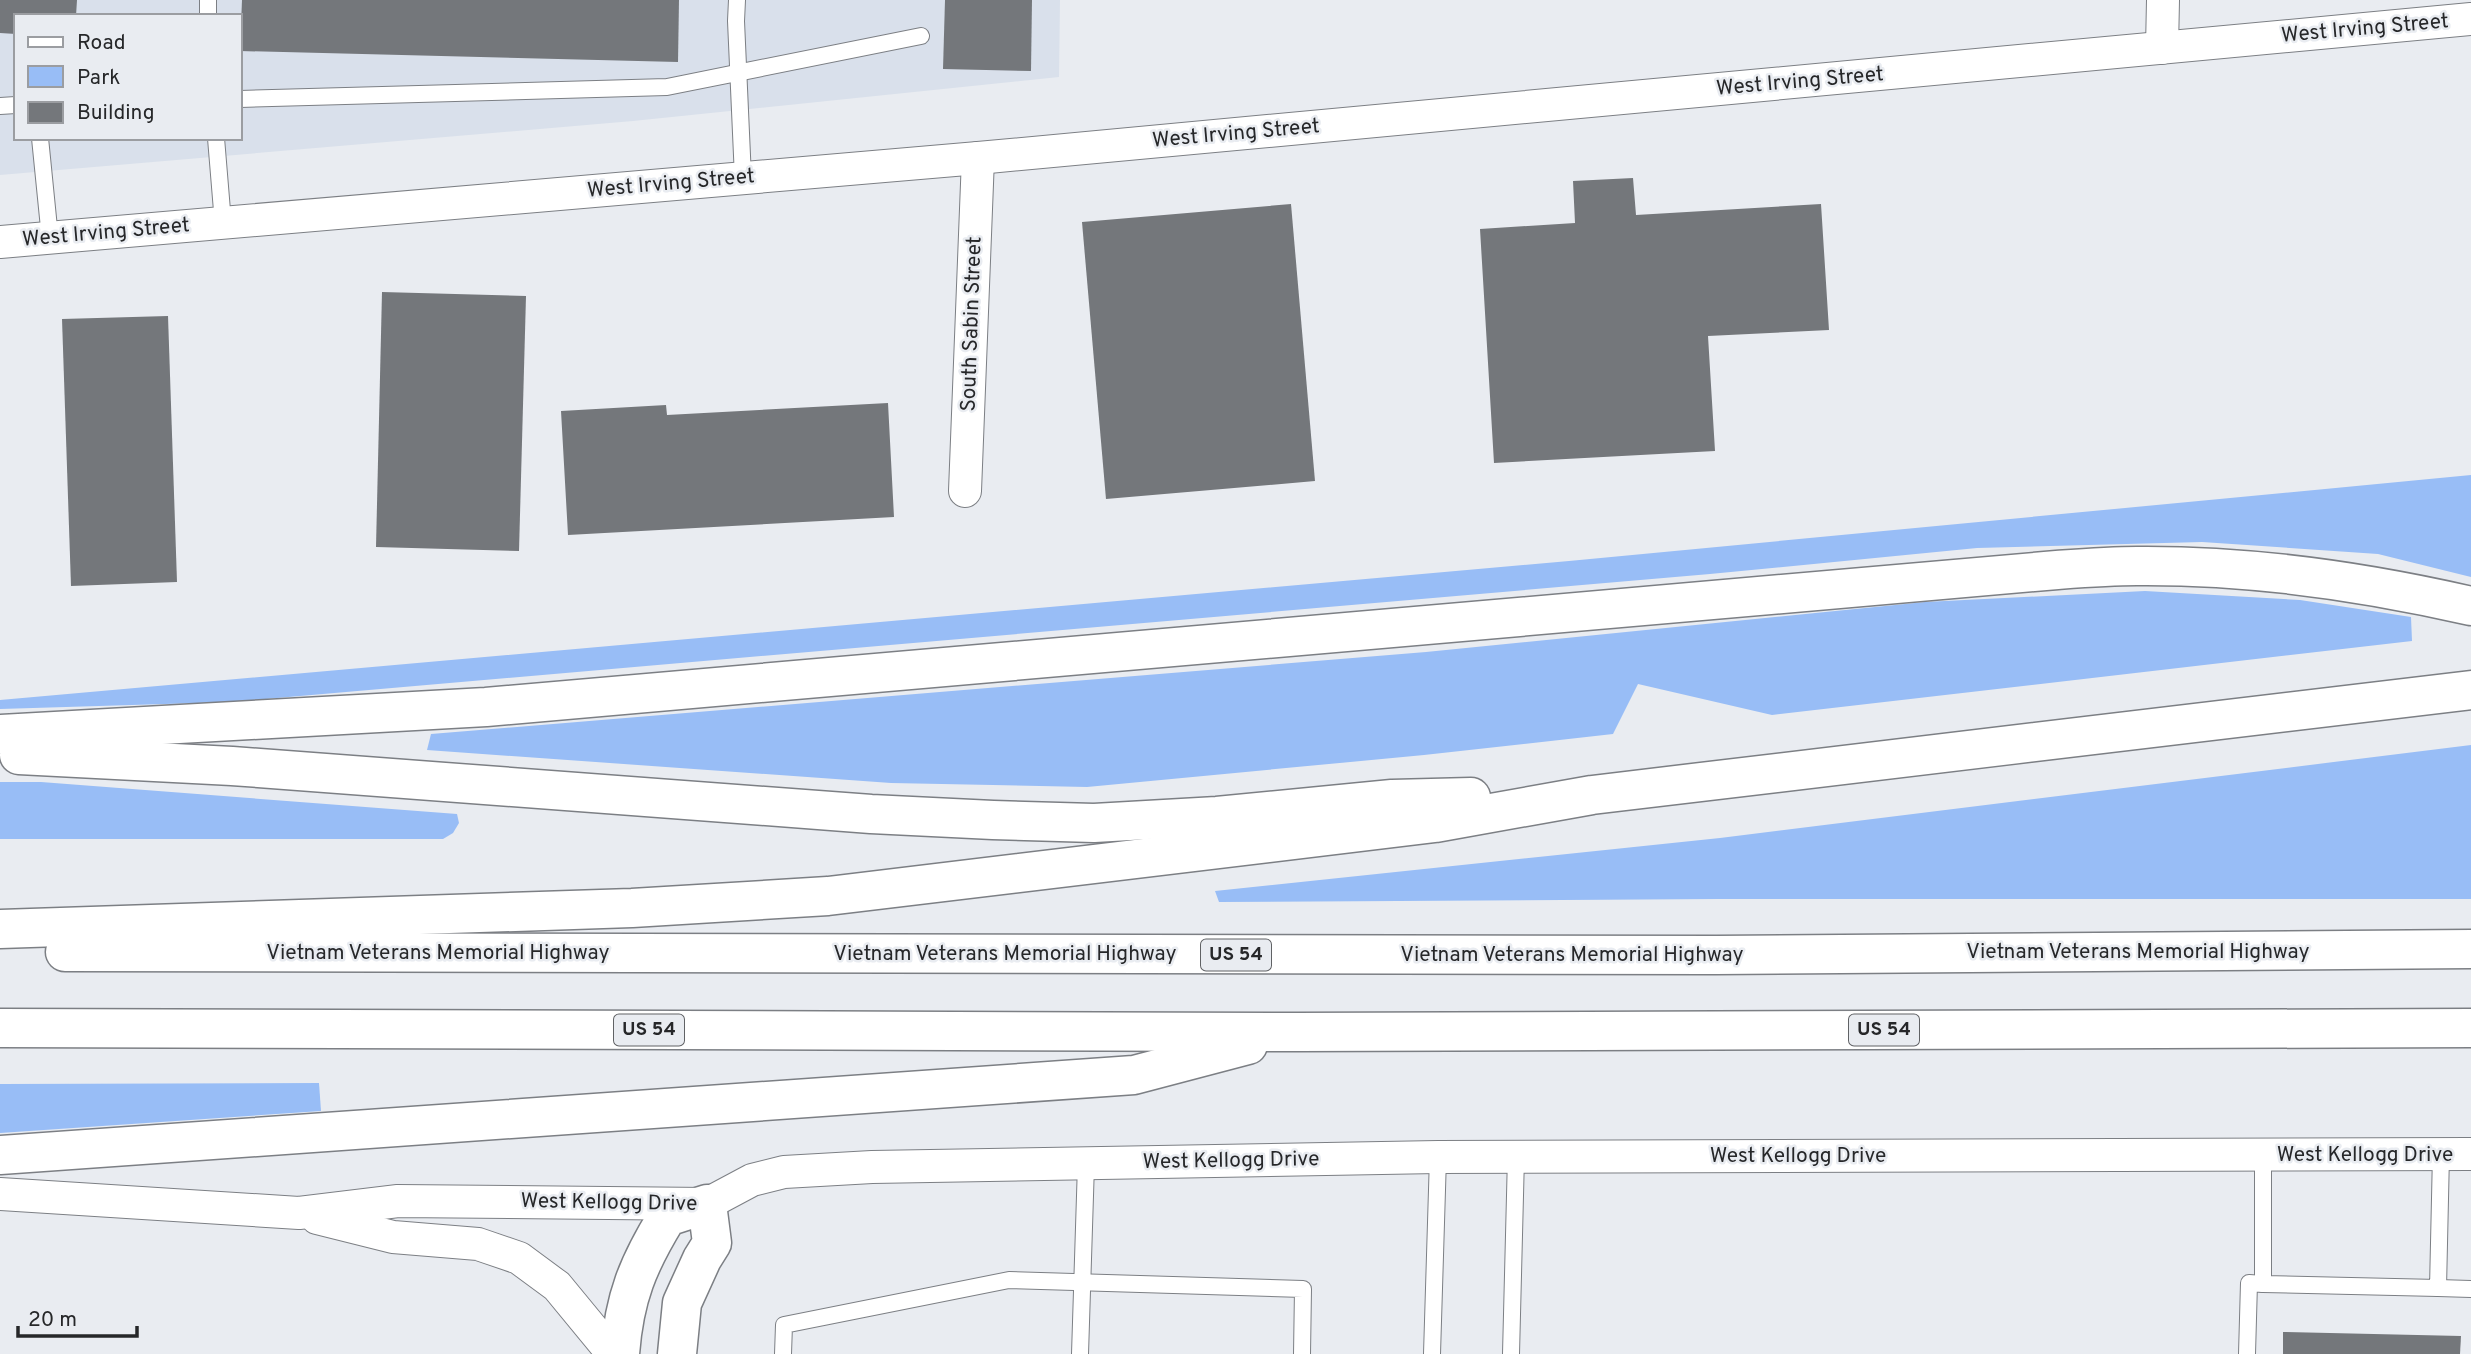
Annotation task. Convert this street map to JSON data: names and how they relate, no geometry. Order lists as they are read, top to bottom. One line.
{"streets":{"main road":["Vietnam Veterans Memorial Highway","US 54"],"street":["West Irving Street","South Sabin Street","West Kellogg Drive"]},"crossings":[["West Irving Street","South Sabin Street"]],"legend":["Road","Park","Building"],"scale_bar":"20 m"}
